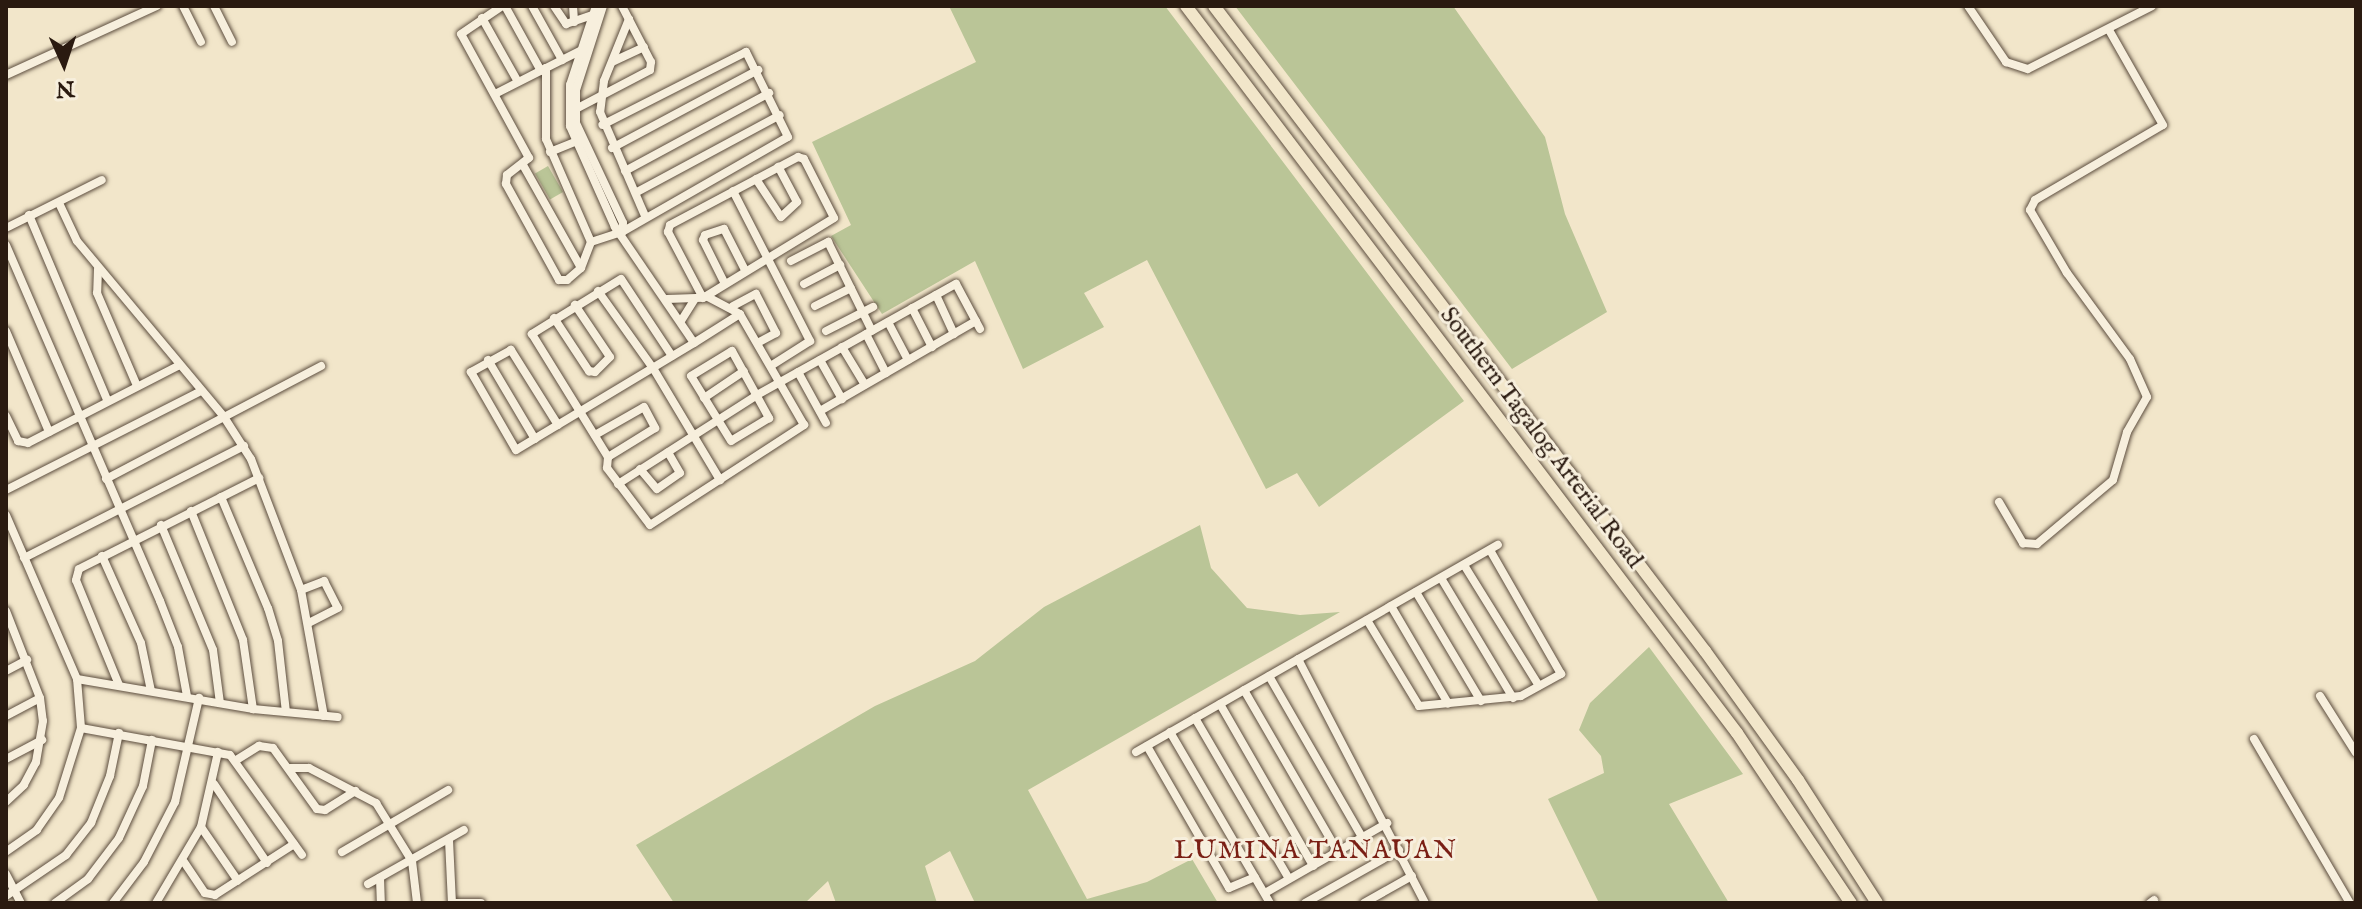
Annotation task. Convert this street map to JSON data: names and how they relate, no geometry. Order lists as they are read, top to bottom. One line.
{"streets":{"highway":["Southern Tagalog Arterial Road"]},"districts":["LUMINA TANAUAN"],"north":"bottom"}
